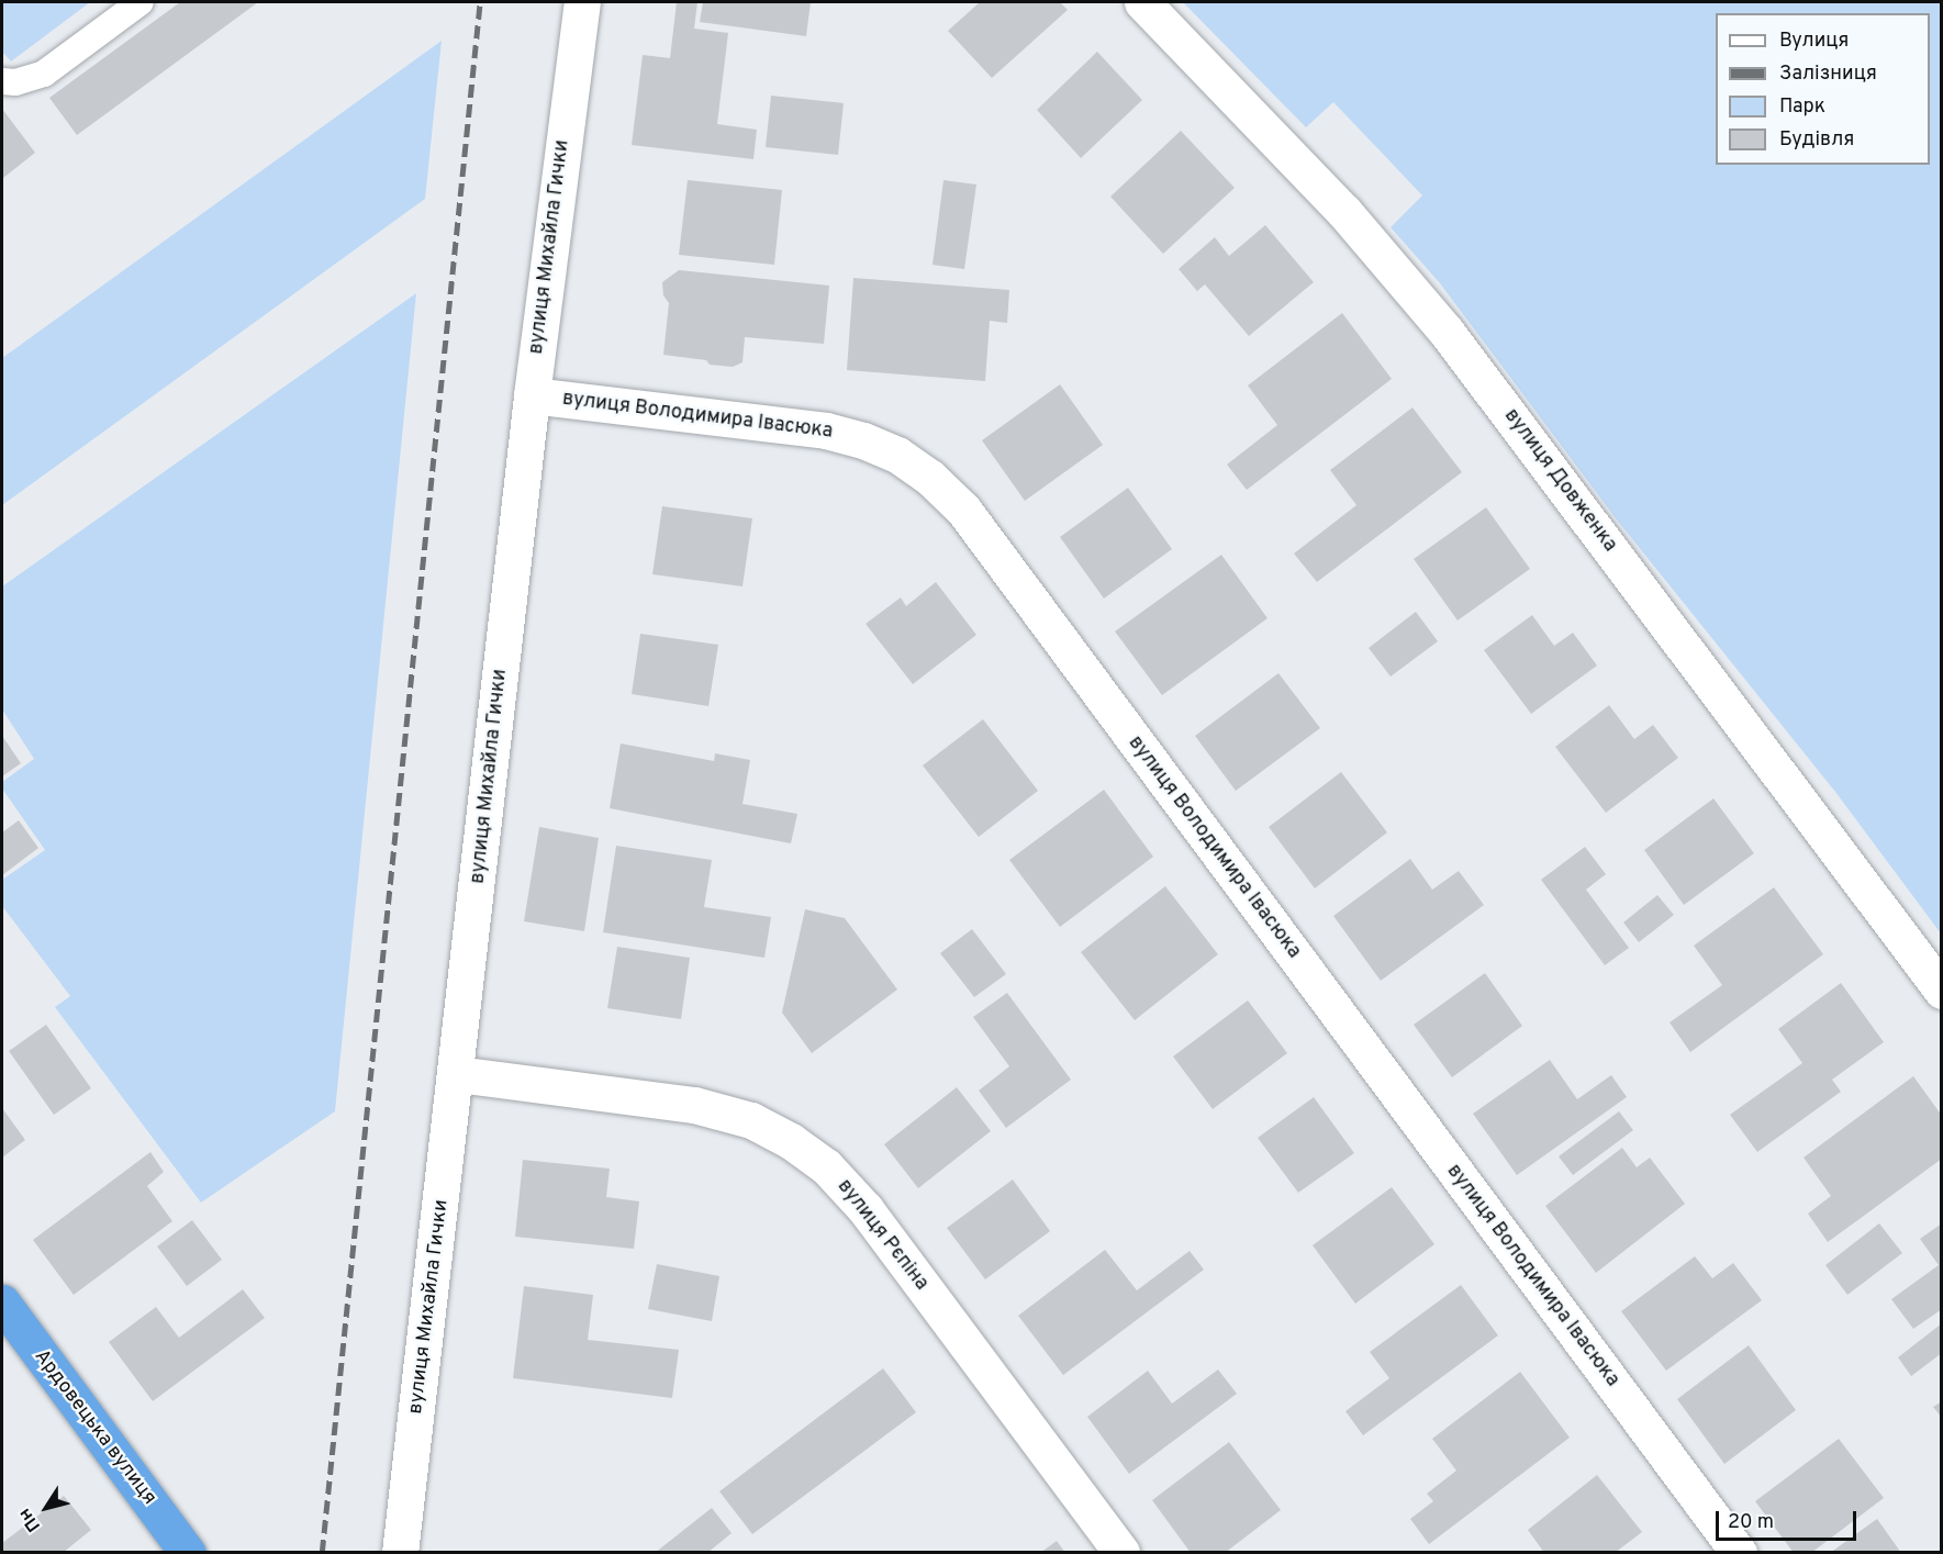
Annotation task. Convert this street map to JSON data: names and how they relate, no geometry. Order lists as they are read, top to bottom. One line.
{"streets":{"highway":["Ардовецька вулиця"],"street":["вулиця Михайла Гички","вулиця Володимира Івасюка","вулиця Довженка","вулиця Рєпіна"]},"crossings":[["вулиця Михайла Гички","вулиця Володимира Івасюка"],["вулиця Михайла Гички","вулиця Рєпіна"]],"legend":["Вулиця","Залізниця","Парк","Будівля"],"scale_bar":"20 m","north":"bottom left"}
